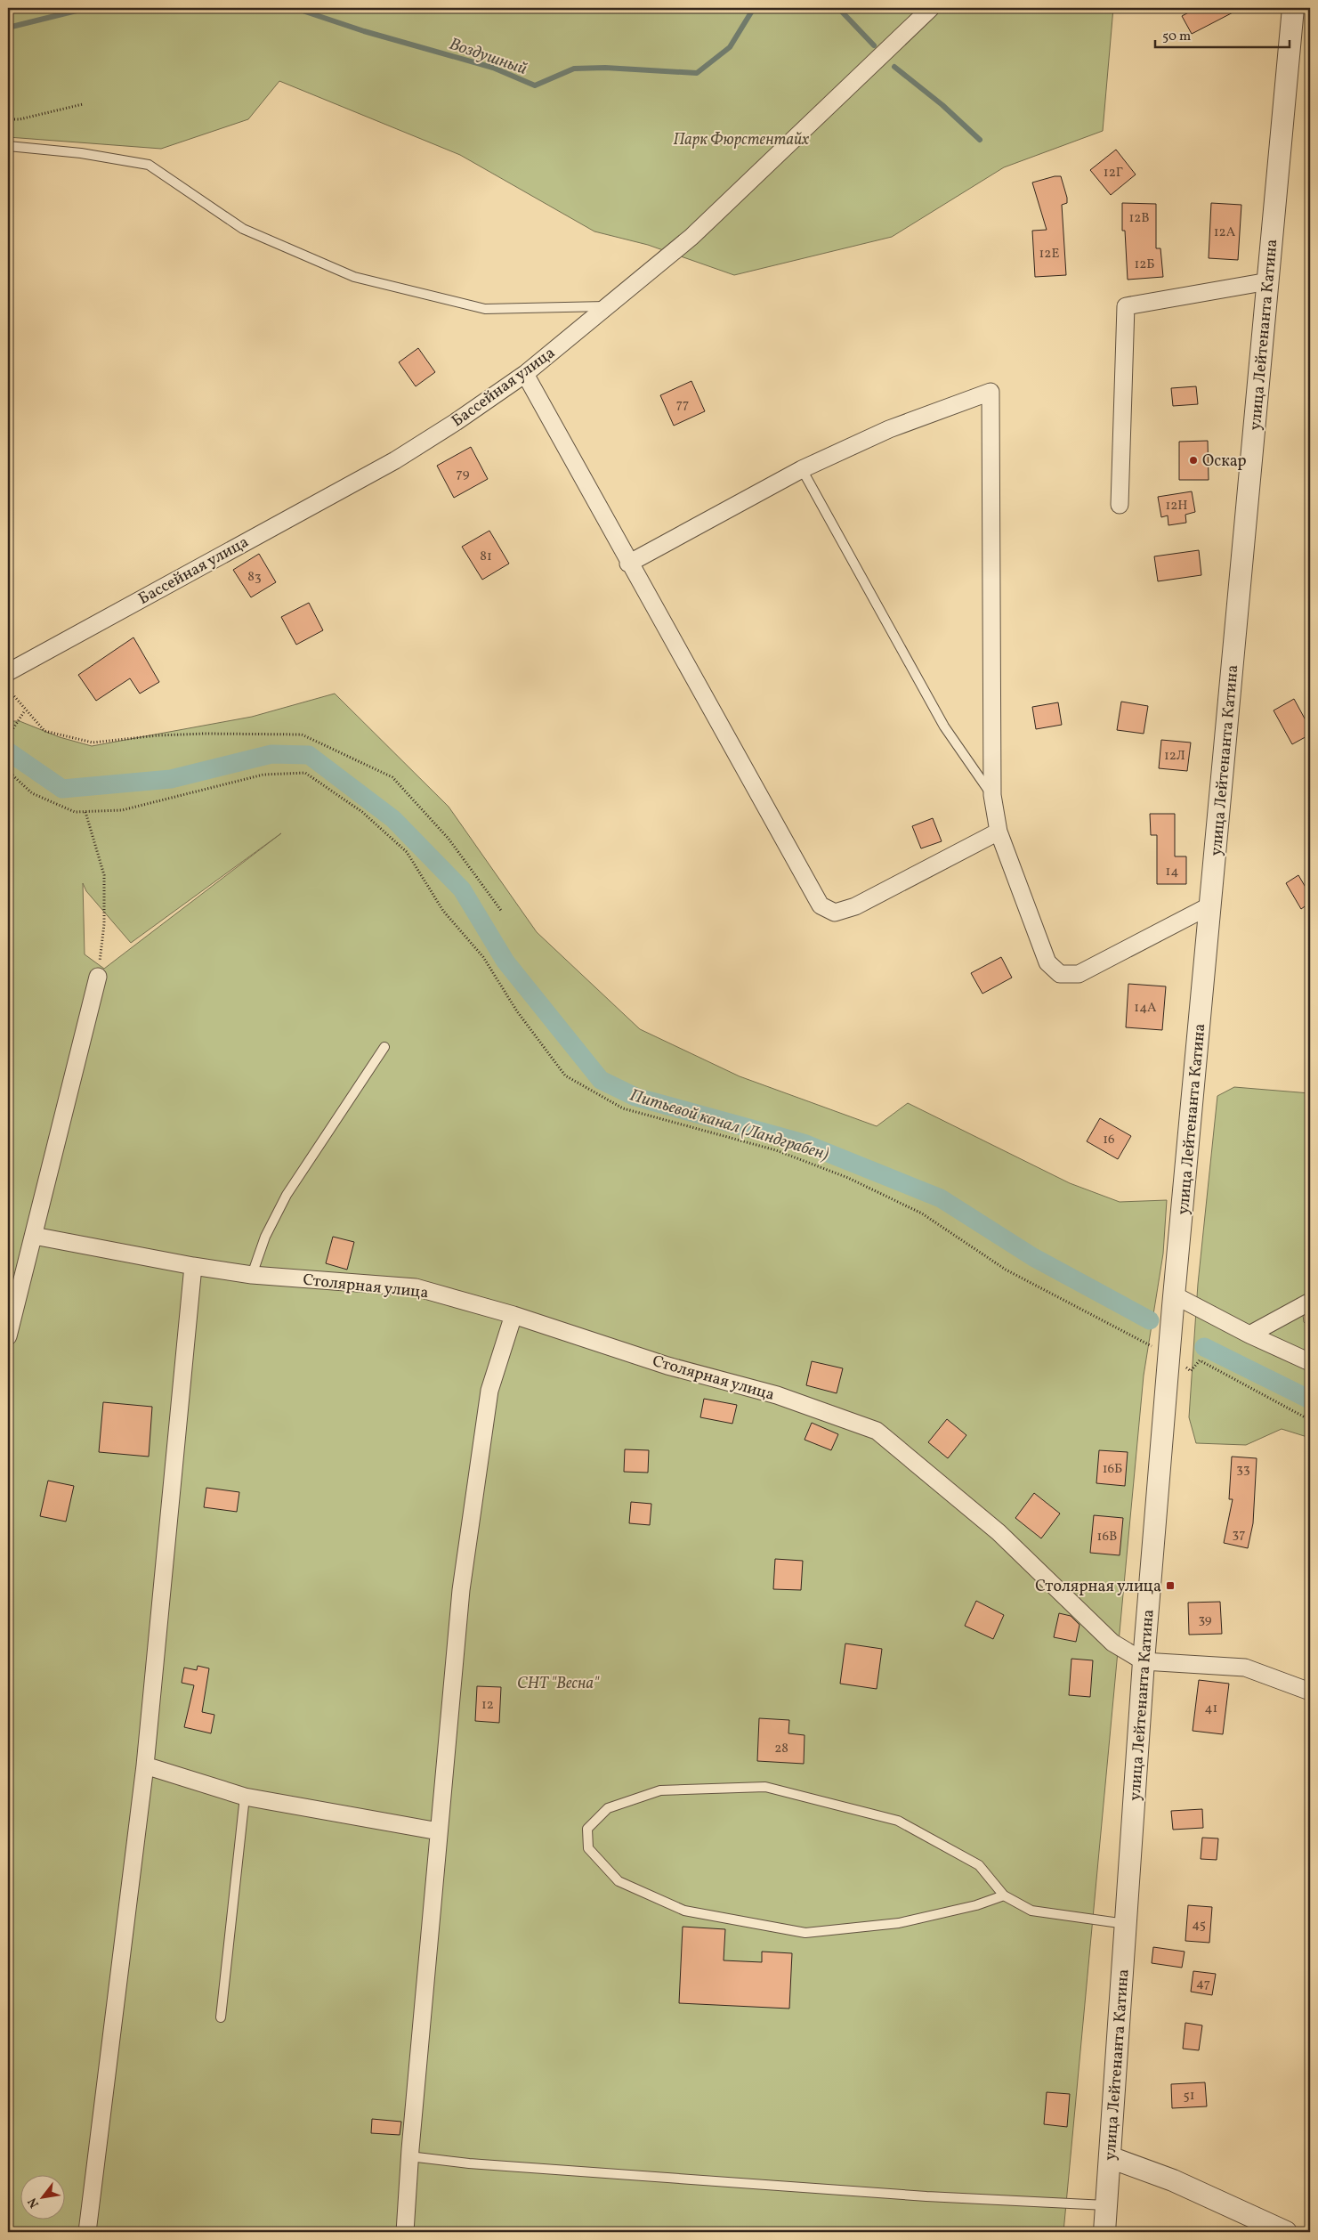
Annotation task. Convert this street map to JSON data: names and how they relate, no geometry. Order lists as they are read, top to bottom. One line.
{"streets":{"street":["улица Лейтенанта Катина","Бассейная улица","Столярная улица"]},"crossings":[["улица Лейтенанта Катина","Столярная улица"]],"water":["Воздушный","Питьевой канал (Ландграбен)"],"parks":["Парк Фюрстентайх","СНТ \"Весна\""],"places":{"other":["Оскар"],"transit":["Столярная улица"]},"house_numbers":["12Г","12В","12А","12Е","12Б","77","79","12Н","81","83","12Л","14","14А","16","16Б","33","37","16В","39","12","41","28","45","47","51"],"scale_bar":"50 m","north":"bottom left"}
